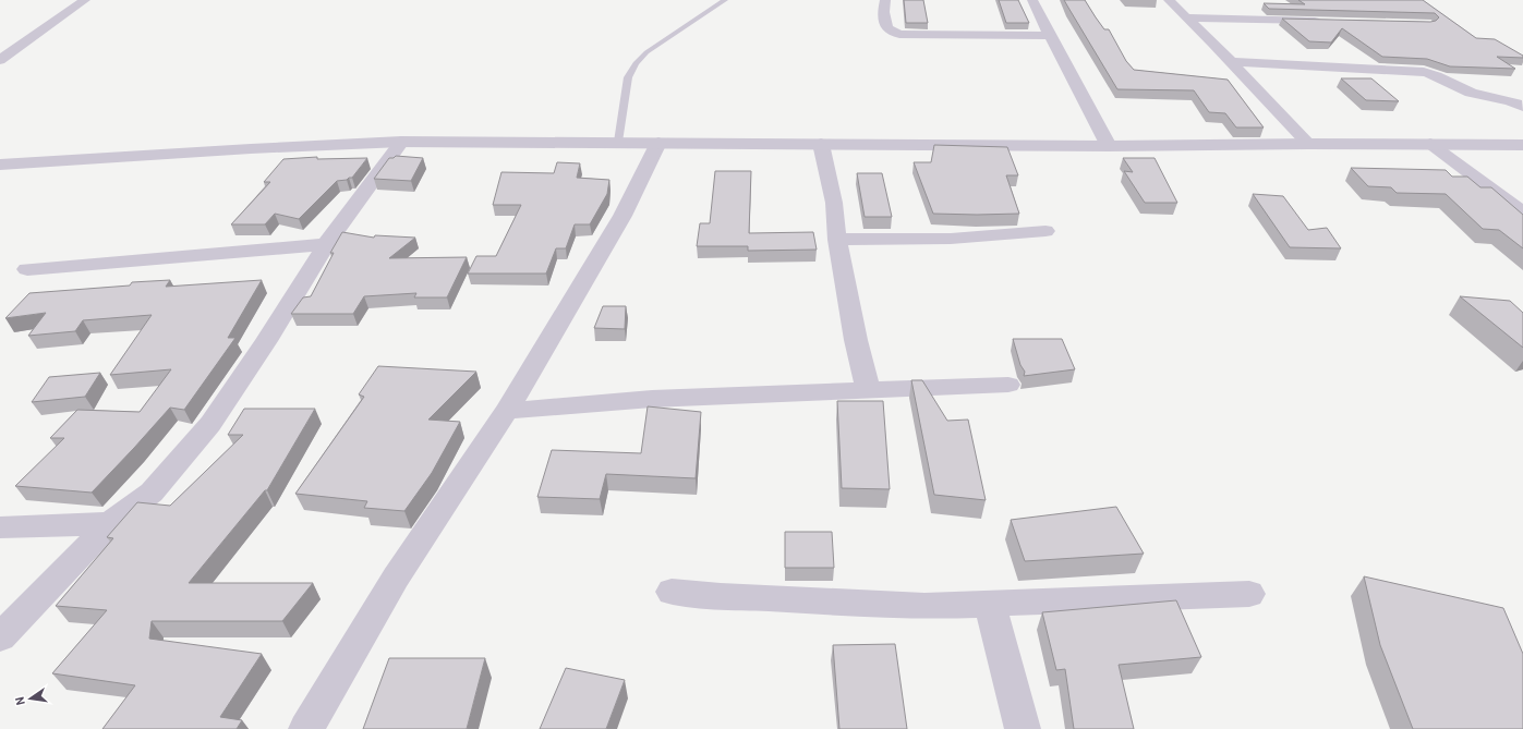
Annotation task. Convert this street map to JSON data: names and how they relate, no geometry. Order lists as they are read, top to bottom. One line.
{"north":"left"}
